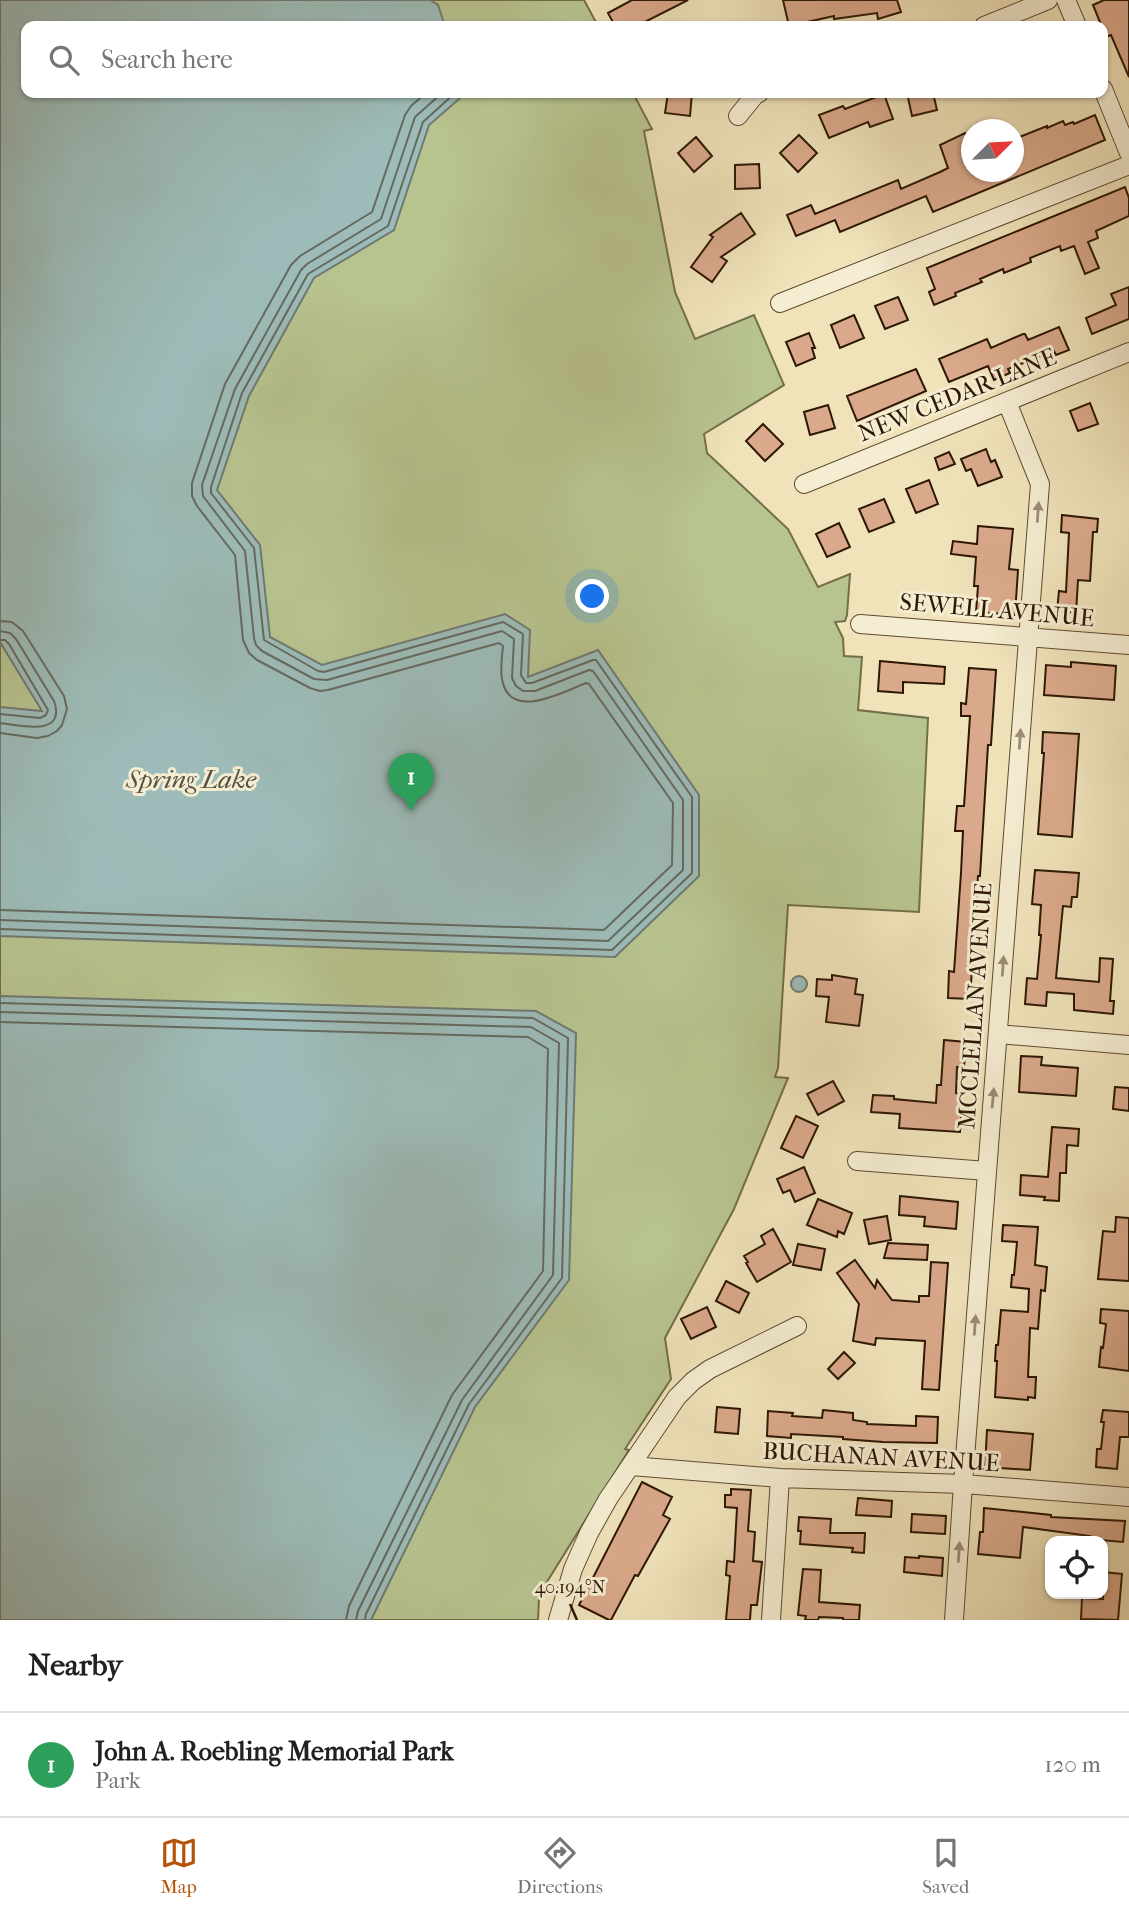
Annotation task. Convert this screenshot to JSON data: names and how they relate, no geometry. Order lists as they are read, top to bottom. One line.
{"streets":{"street":["NEW CEDAR LANE","SEWELL AVENUE","MCCLELLAN AVENUE","BUCHANAN AVENUE"]},"crossings":[["NEW CEDAR LANE","MCCLELLAN AVENUE"],["SEWELL AVENUE","MCCLELLAN AVENUE"],["MCCLELLAN AVENUE","BUCHANAN AVENUE"]],"one_way":["MCCLELLAN AVENUE"],"water":["Spring Lake"],"north":"top right","page":{"search":"Search here","pins":"1","heading":"Nearby","list":[{"mark":"1","name":"John A. Roebling Memorial Park","note":"Park","value":"120 m"}],"nav":["Map","Directions","Saved"]},"coordinates":["40.194°N"]}
